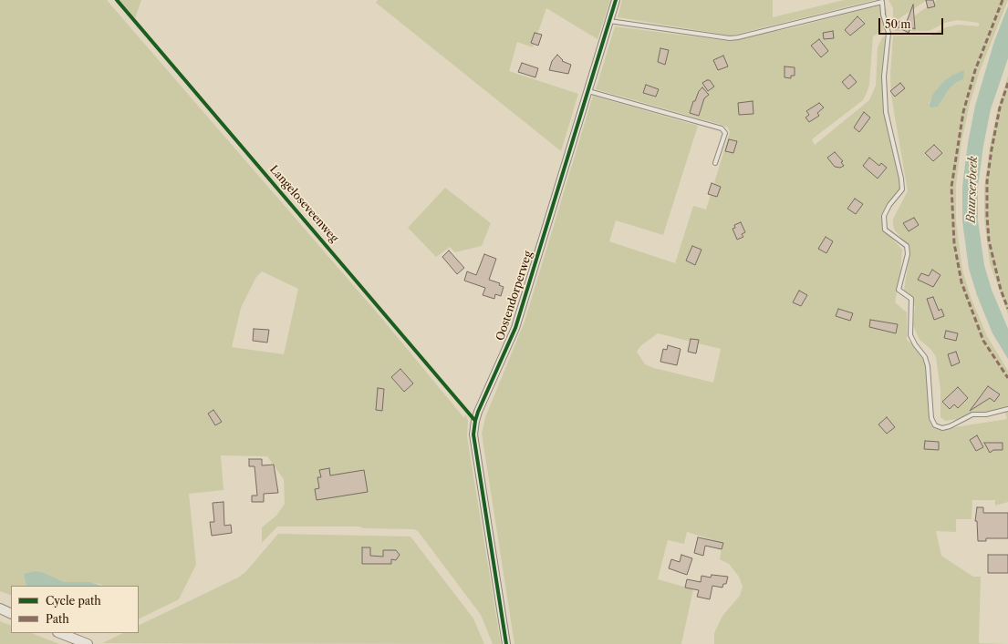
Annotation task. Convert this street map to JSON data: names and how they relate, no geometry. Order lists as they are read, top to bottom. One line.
{"streets":{"street":["Oostendorperweg"],"cycle path":["Langeloseveenweg"]},"water":["Buurserbeek"],"legend":["Cycle path","Path"],"scale_bar":"50 m"}
